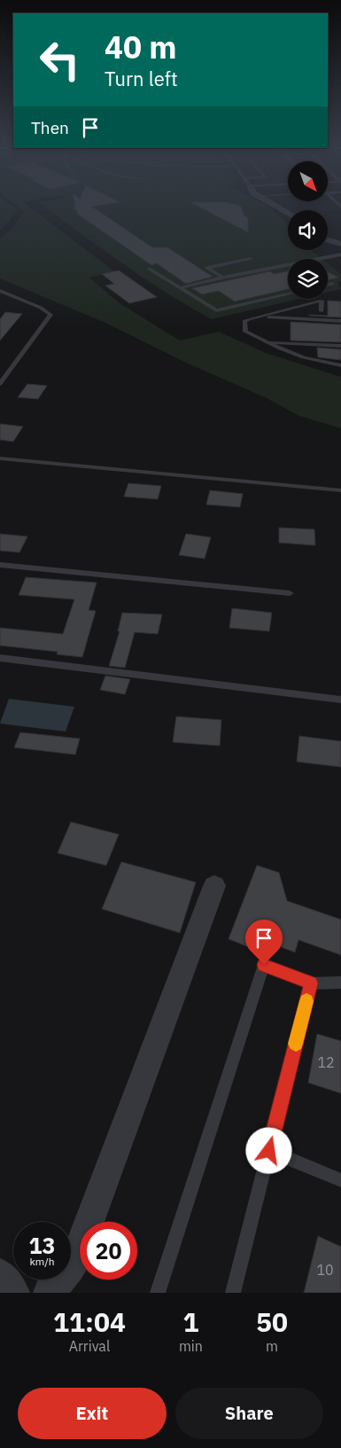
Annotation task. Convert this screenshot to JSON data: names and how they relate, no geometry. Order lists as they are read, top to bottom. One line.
{"house_numbers":["12","10"],"north":"bottom right","page":{"turn":["40 m","Turn left"],"then":"Then","speed":"13 km/h","limit":"20","eta":["11:04","Arrival","1","min","50","m"],"buttons":["Exit","Share"]}}
